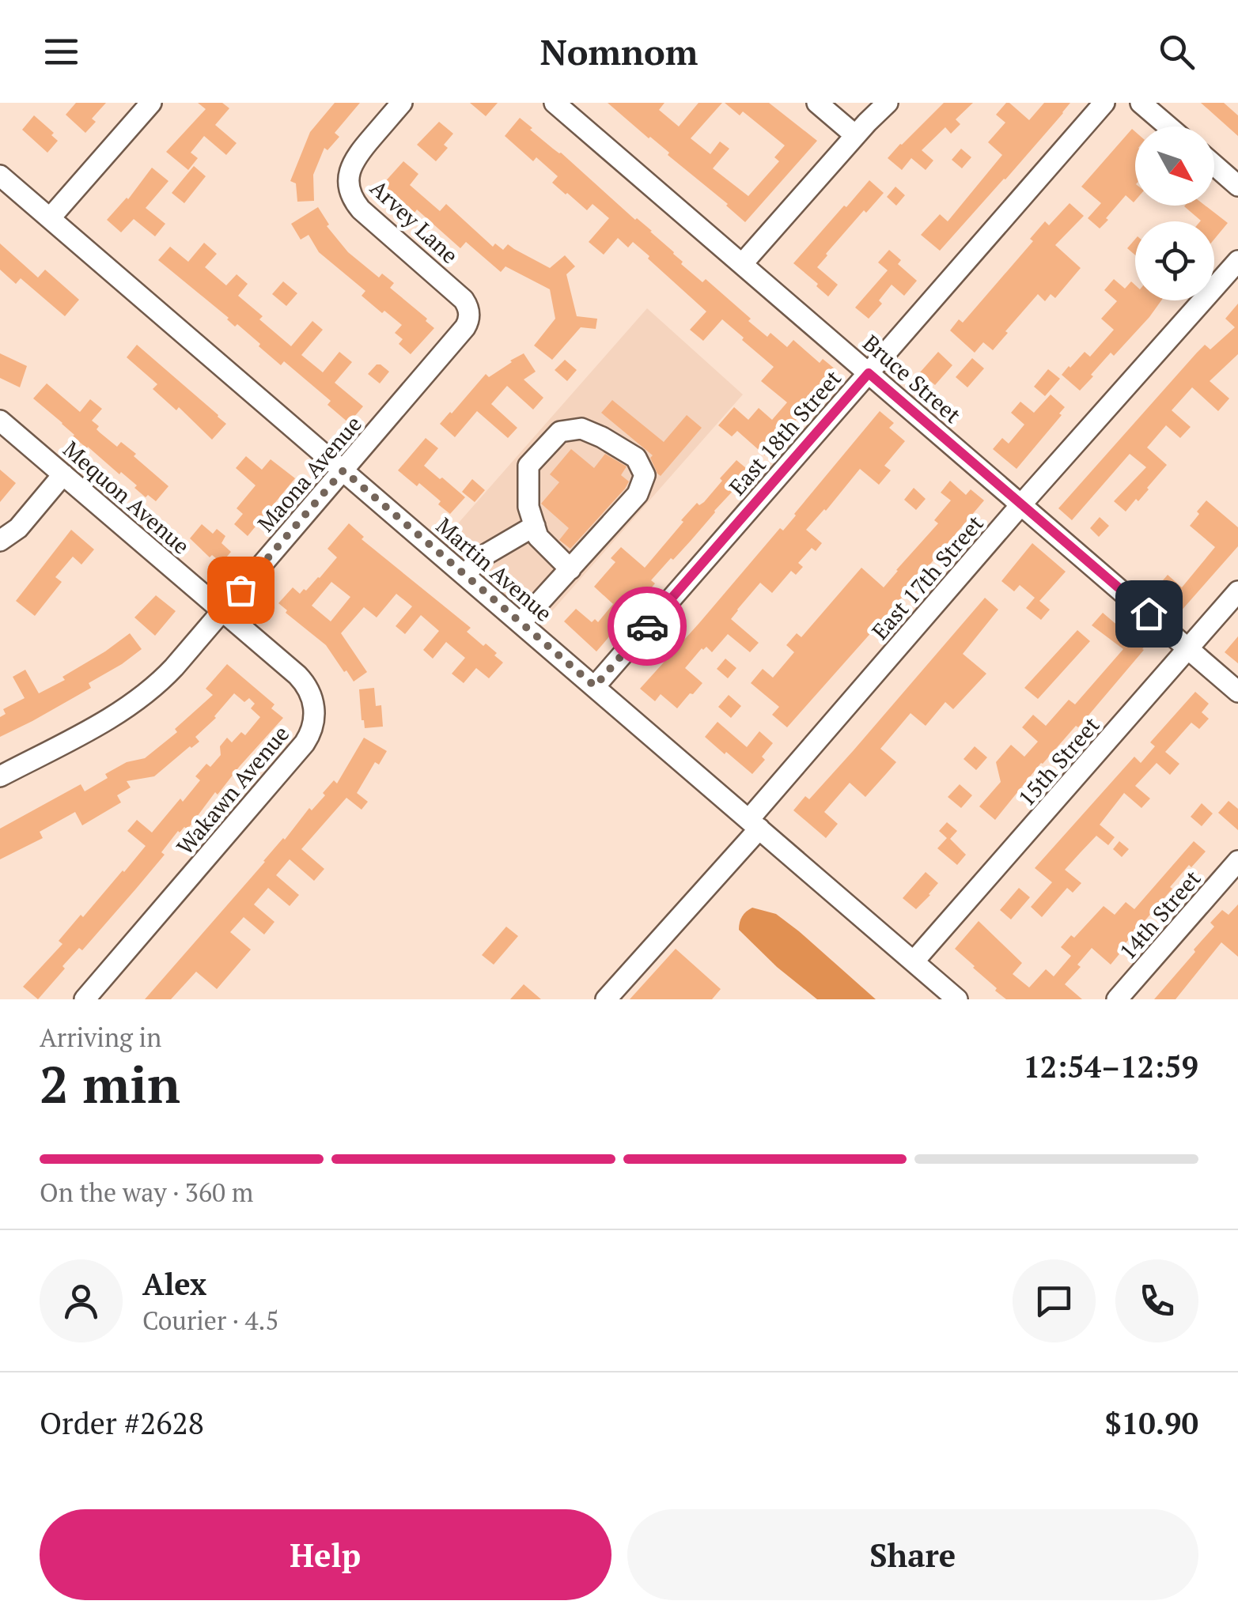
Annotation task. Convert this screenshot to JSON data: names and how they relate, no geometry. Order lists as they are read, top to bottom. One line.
{"streets":{"street":["Arvey Lane","Bruce Street","East 18th Street","Maona Avenue","Mequon Avenue","Martin Avenue","East 17th Street","15th Street","Wakawn Avenue","14th Street"]},"crossings":[["Arvey Lane","Maona Avenue"],["Bruce Street","East 18th Street"],["Bruce Street","East 17th Street"],["Bruce Street","15th Street"],["East 18th Street","Martin Avenue"],["Maona Avenue","Mequon Avenue"],["Maona Avenue","Martin Avenue"],["Maona Avenue","Wakawn Avenue"],["Mequon Avenue","Wakawn Avenue"],["Martin Avenue","East 17th Street"],["Martin Avenue","15th Street"]],"north":"bottom right","page":{"header":"Nomnom","heading":["2 min","Arriving in","12:54–12:59"],"panel":["Alex","Courier · 4.5","Order #2628","$10.90"],"bar":"On the way · 360 m","buttons":["Help","Share"]}}
